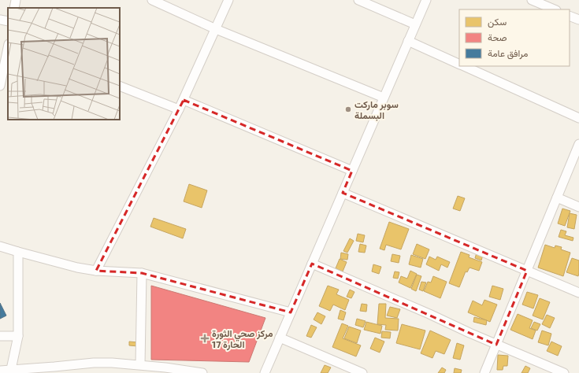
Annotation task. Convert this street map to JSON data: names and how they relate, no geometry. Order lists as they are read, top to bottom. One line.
{"places":{"other":["سوبر ماركت البسملة"],"health":["مركز صحي الثورة الحارة 17"]},"legend":["سكن","صحة","مرافق عامة"]}
